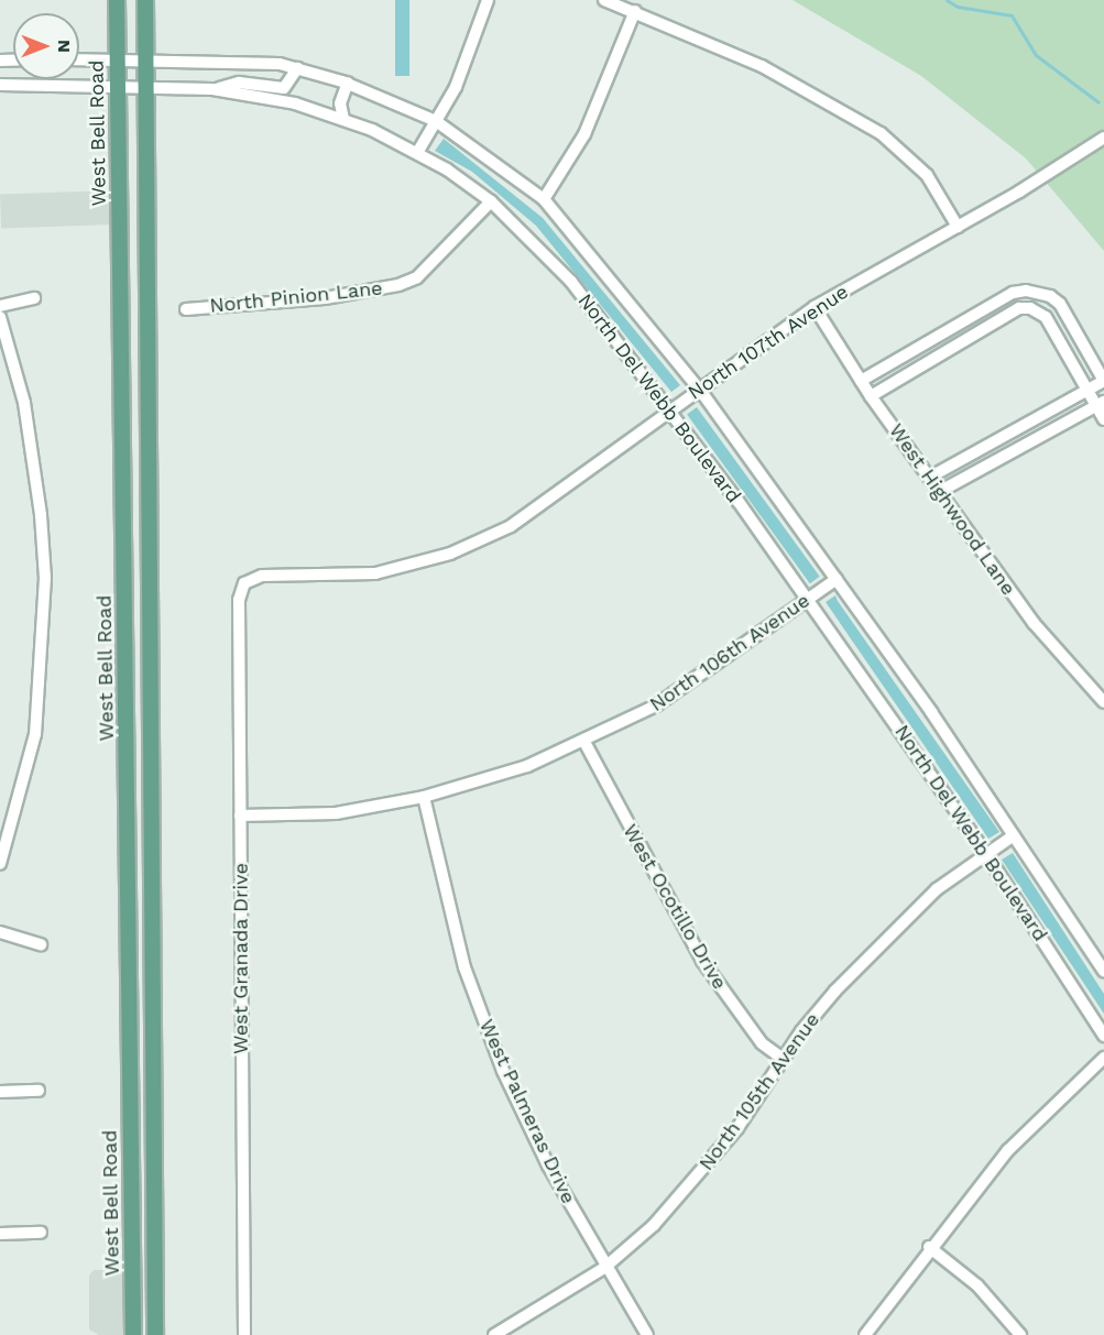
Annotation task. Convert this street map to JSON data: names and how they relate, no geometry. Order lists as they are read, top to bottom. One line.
{"streets":{"main road":["West Bell Road"],"street":["North Pinion Lane","North 107th Avenue","North Del Webb Boulevard","West Highwood Lane","North 106th Avenue","West Ocotillo Drive","West Granada Drive","North 105th Avenue","West Palmeras Drive"]},"crossings":[["West Bell Road","North Del Webb Boulevard"],["North Pinion Lane","North Del Webb Boulevard"],["North 107th Avenue","North Del Webb Boulevard"],["North 107th Avenue","West Highwood Lane"],["North 107th Avenue","West Granada Drive"],["North Del Webb Boulevard","North 106th Avenue"],["North Del Webb Boulevard","North 105th Avenue"],["North 106th Avenue","West Ocotillo Drive"],["North 106th Avenue","West Granada Drive"],["North 106th Avenue","West Palmeras Drive"],["West Ocotillo Drive","North 105th Avenue"],["North 105th Avenue","West Palmeras Drive"]],"north":"right"}
